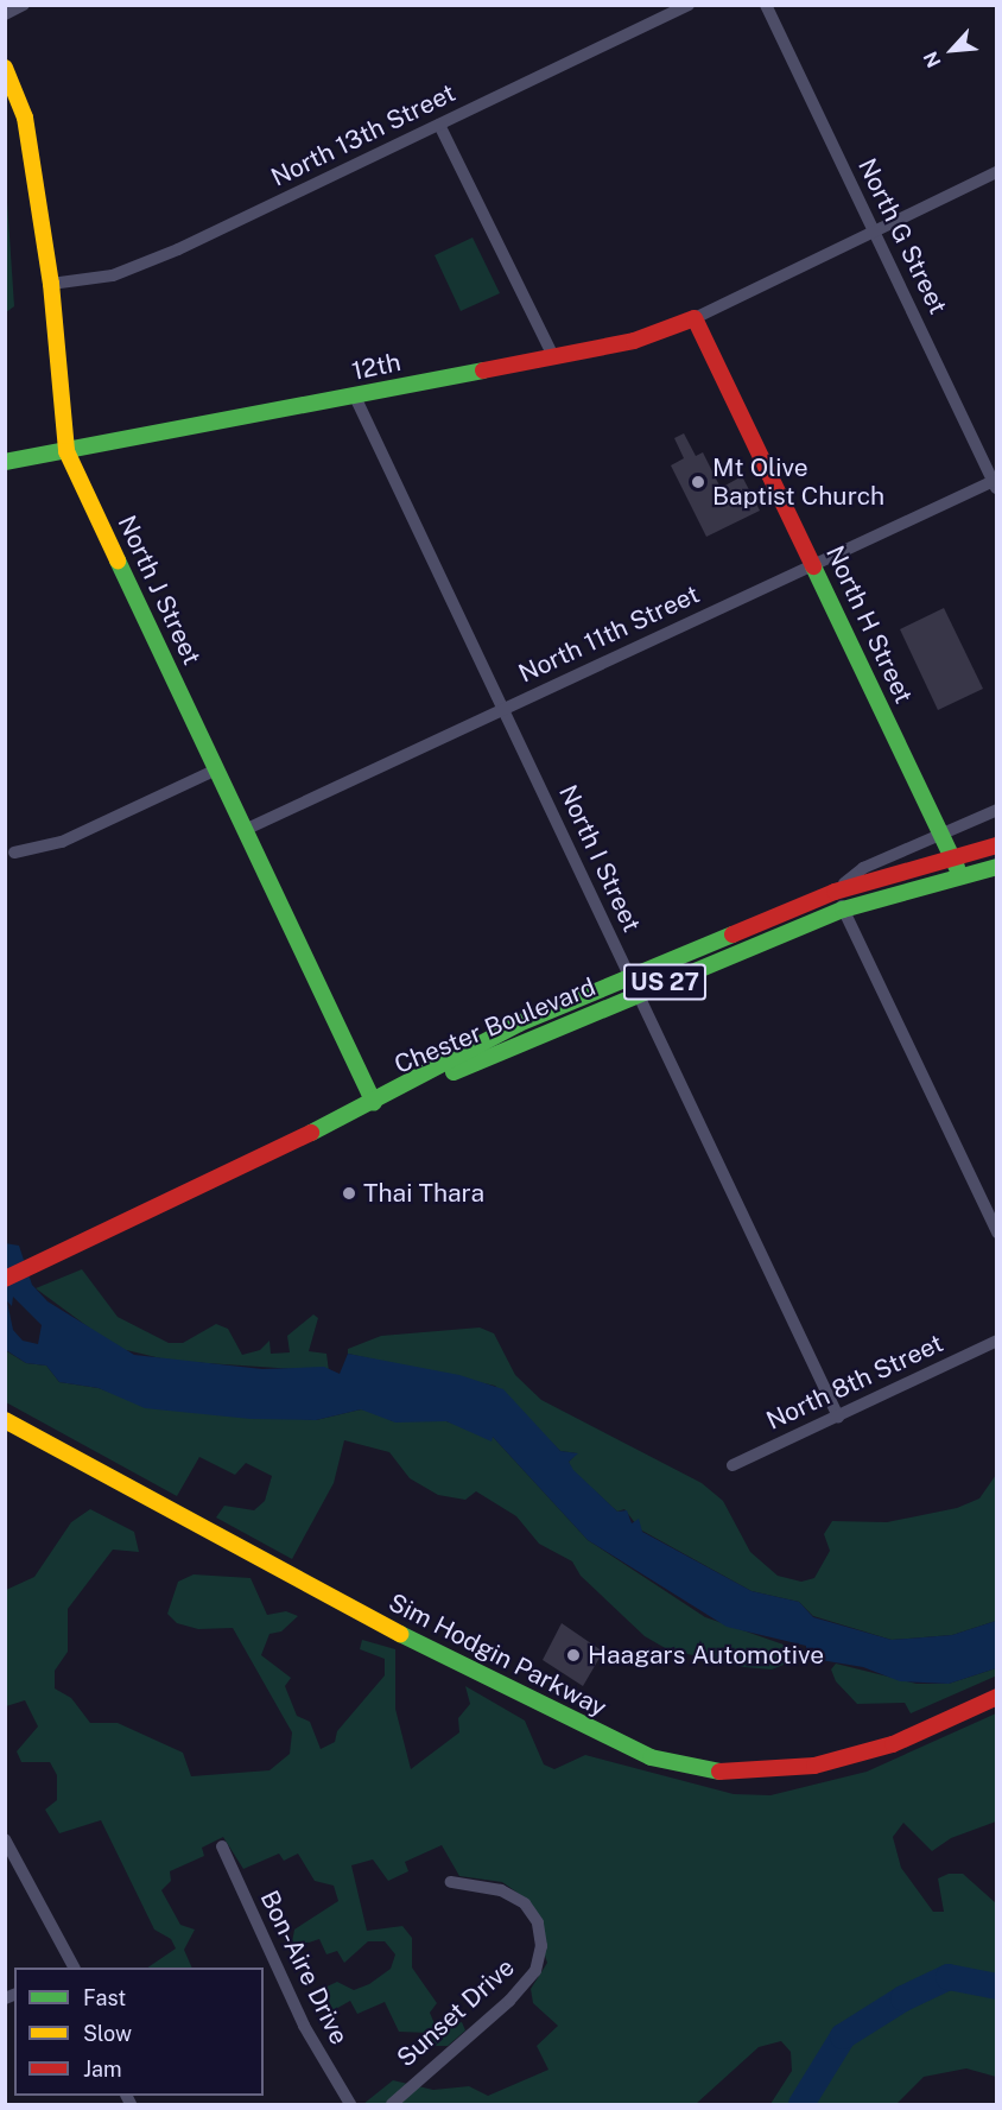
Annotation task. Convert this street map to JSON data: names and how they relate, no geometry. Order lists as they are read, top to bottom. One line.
{"streets":{"main road":["12th","North J Street","North H Street","US 27","Chester Boulevard","Sim Hodgin Parkway"],"street":["North 13th Street","North G Street","North 11th Street","North I Street","North 8th Street","Bon-Aire Drive","Sunset Drive"]},"crossings":[["North 13th Street","North J Street"],["North G Street","North 11th Street"],["12th","North J Street"],["12th","North H Street"],["12th","North I Street"],["North J Street","North 11th Street"],["North J Street","Chester Boulevard"],["North H Street","North 11th Street"],["North H Street","Chester Boulevard"],["North 11th Street","North I Street"],["North I Street","Chester Boulevard"],["North I Street","North 8th Street"]],"places":["Mt Olive Baptist Church","Thai Thara","Haagars Automotive"],"legend":["Fast","Slow","Jam"],"north":"bottom left"}
